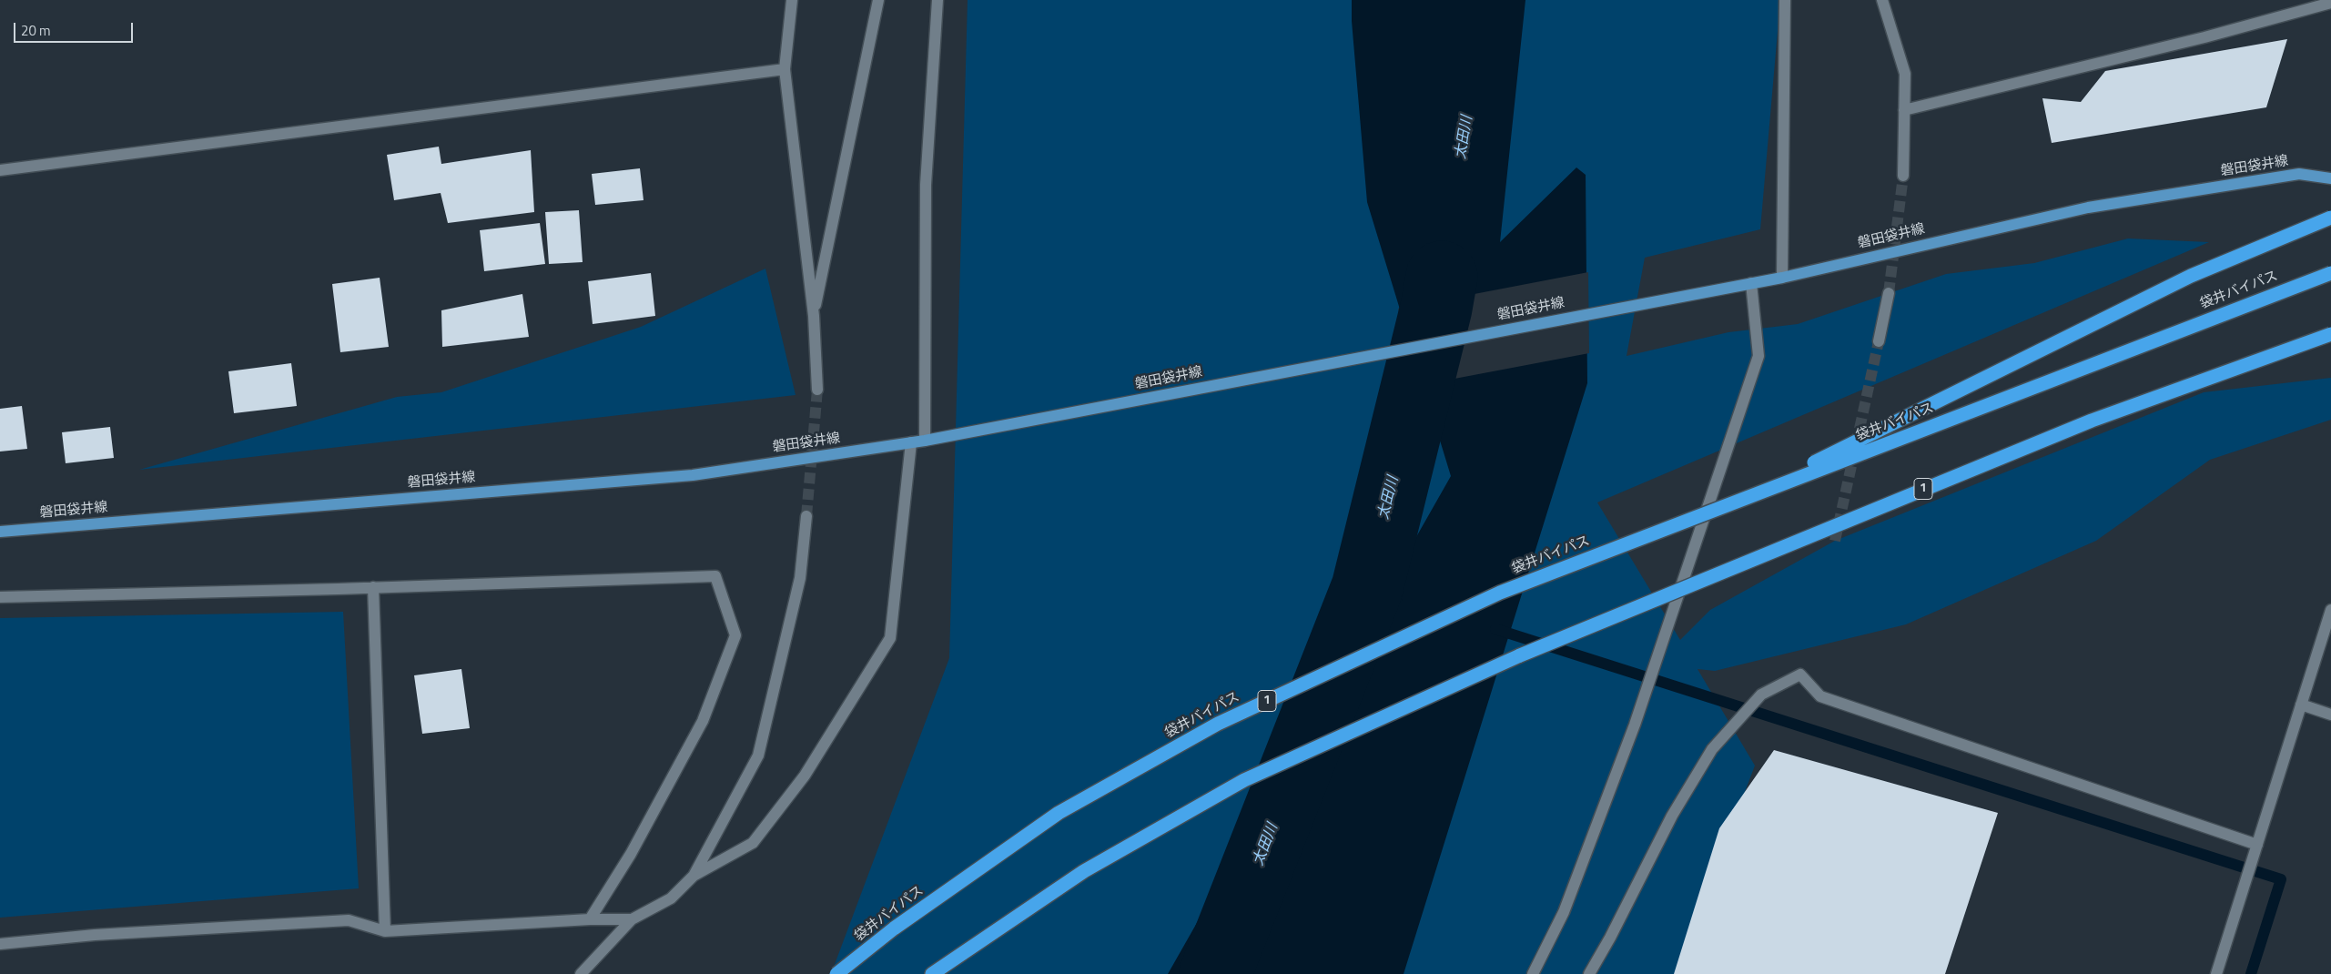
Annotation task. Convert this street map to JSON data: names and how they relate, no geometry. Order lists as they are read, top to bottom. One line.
{"streets":{"highway":["袋井バイパス","1"],"main road":["磐田袋井線"]},"crossings":[["袋井バイパス","1"]],"water":["太田川"],"scale_bar":"20 m"}
